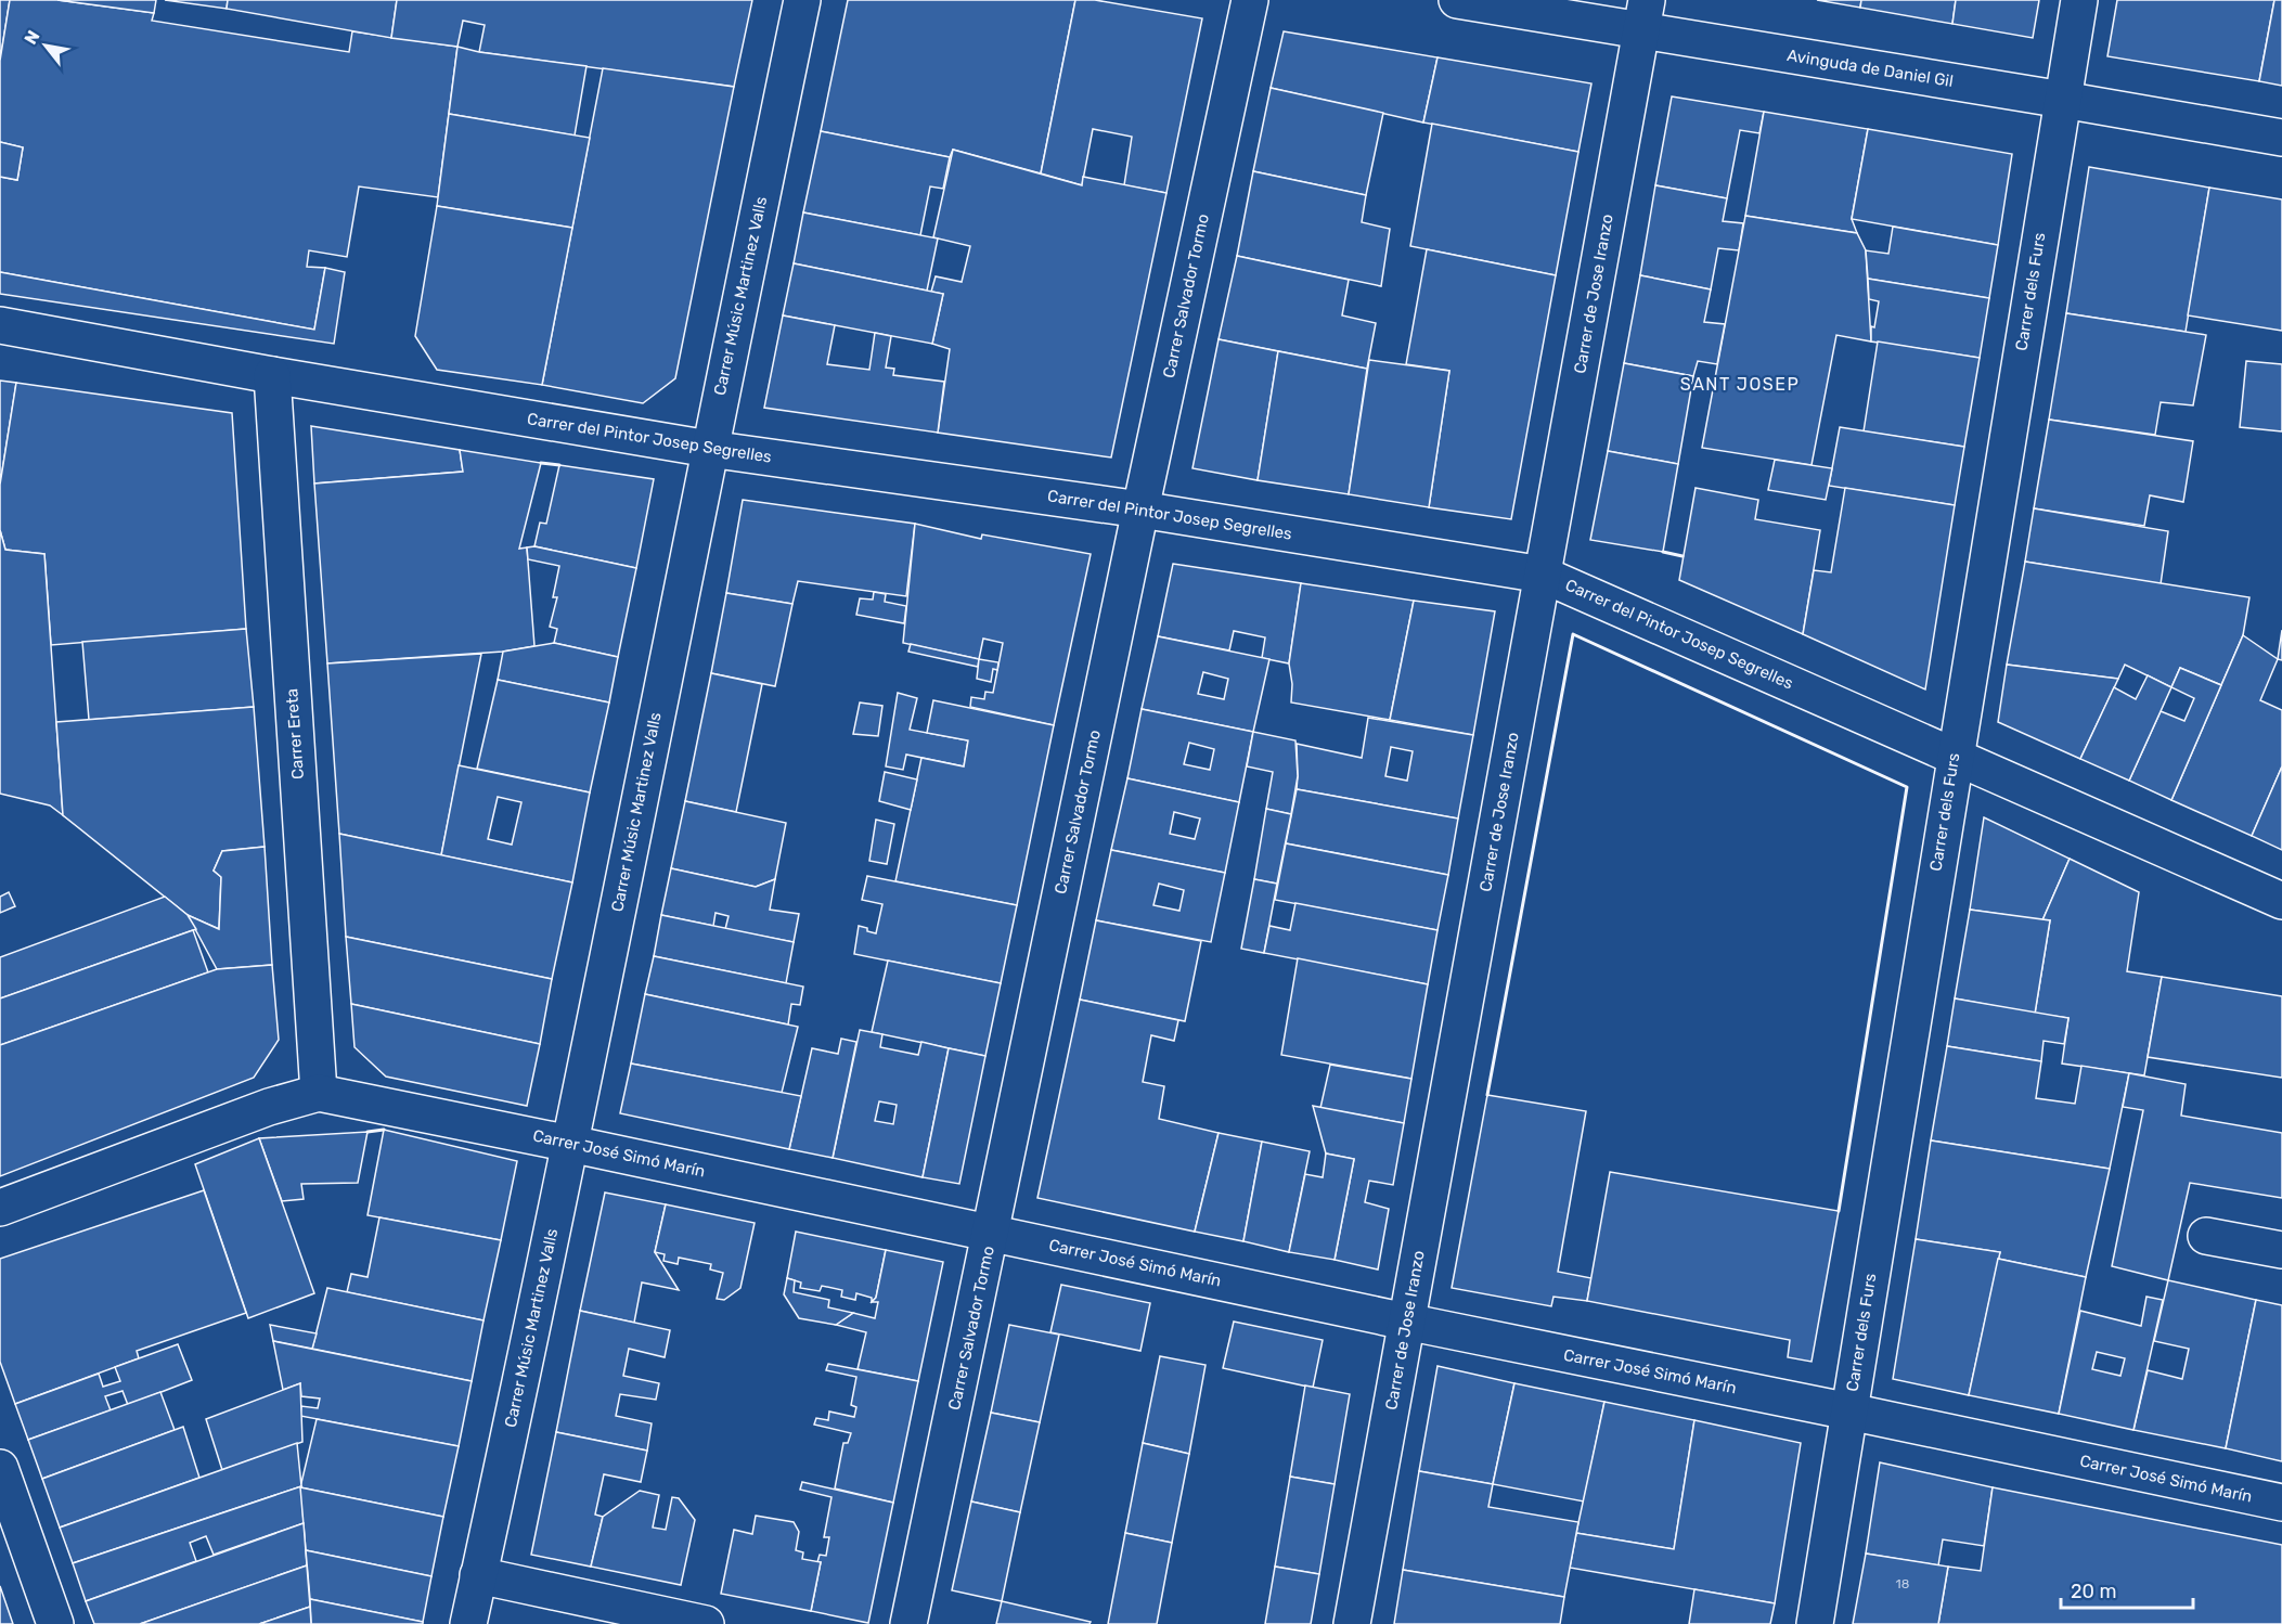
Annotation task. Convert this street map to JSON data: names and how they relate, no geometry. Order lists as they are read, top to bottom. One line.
{"streets":{"street":["Avinguda de Daniel Gil","Carrer dels Furs","Carrer de Jose Iranzo","Carrer Músic Martinez Valls","Carrer Salvador Tormo","Carrer del Pintor Josep Segrelles","Carrer Ereta","Carrer José Simó Marín"]},"crossings":[["Avinguda de Daniel Gil","Carrer dels Furs"],["Avinguda de Daniel Gil","Carrer de Jose Iranzo"],["Carrer dels Furs","Carrer del Pintor Josep Segrelles"],["Carrer dels Furs","Carrer José Simó Marín"],["Carrer de Jose Iranzo","Carrer del Pintor Josep Segrelles"],["Carrer de Jose Iranzo","Carrer José Simó Marín"],["Carrer Músic Martinez Valls","Carrer del Pintor Josep Segrelles"],["Carrer Músic Martinez Valls","Carrer José Simó Marín"],["Carrer Salvador Tormo","Carrer del Pintor Josep Segrelles"],["Carrer Salvador Tormo","Carrer José Simó Marín"],["Carrer del Pintor Josep Segrelles","Carrer Ereta"],["Carrer Ereta","Carrer José Simó Marín"]],"districts":["SANT JOSEP"],"house_numbers":["18"],"scale_bar":"20 m","north":"top left"}
